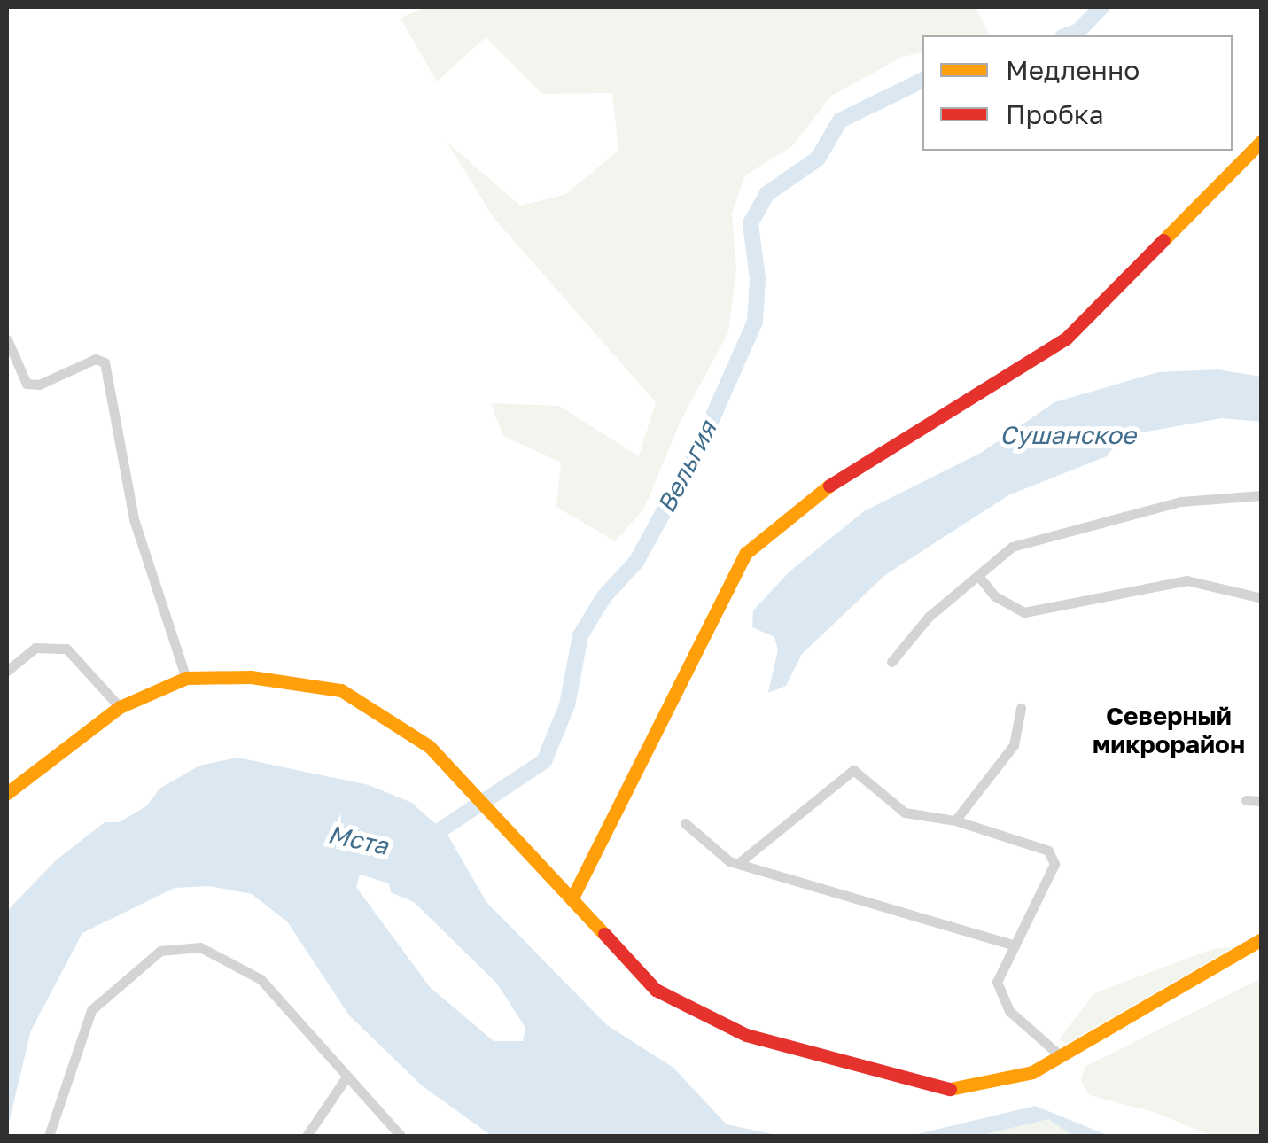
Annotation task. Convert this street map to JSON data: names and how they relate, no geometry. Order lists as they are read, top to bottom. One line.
{"districts":["Северный микрорайон"],"water":["Сушанское","Вельгия","Мста"],"legend":["Медленно","Пробка"]}
